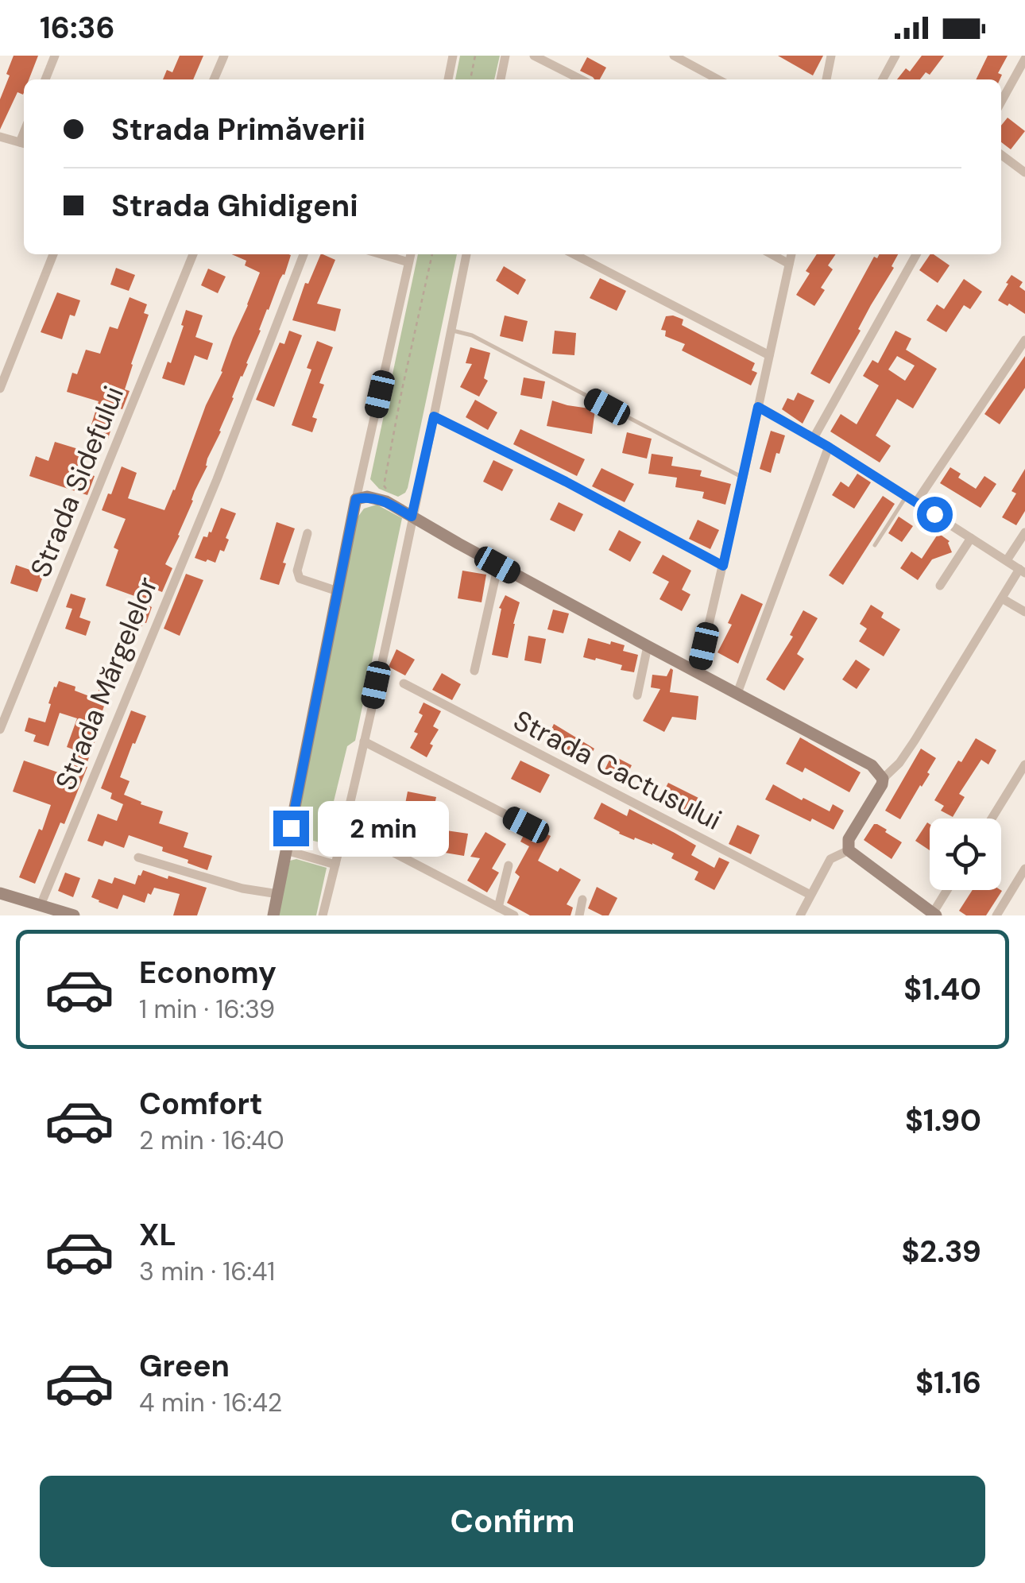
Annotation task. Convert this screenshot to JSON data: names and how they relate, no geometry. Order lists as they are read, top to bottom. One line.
{"streets":{"street":["Strada Sidefului","Strada Mărgelelor","Strada Cactusului"]},"page":{"status":"16:36","banner":["Strada Primăverii","Strada Ghidigeni"],"bubble":"2 min","list":[{"name":"Economy","note":"1 min · 16:39","value":"$1.40"},{"name":"Comfort","note":"2 min · 16:40","value":"$1.90"},{"name":"XL","note":"3 min · 16:41","value":"$2.39"},{"name":"Green","note":"4 min · 16:42","value":"$1.16"}],"buttons":"Confirm"}}
